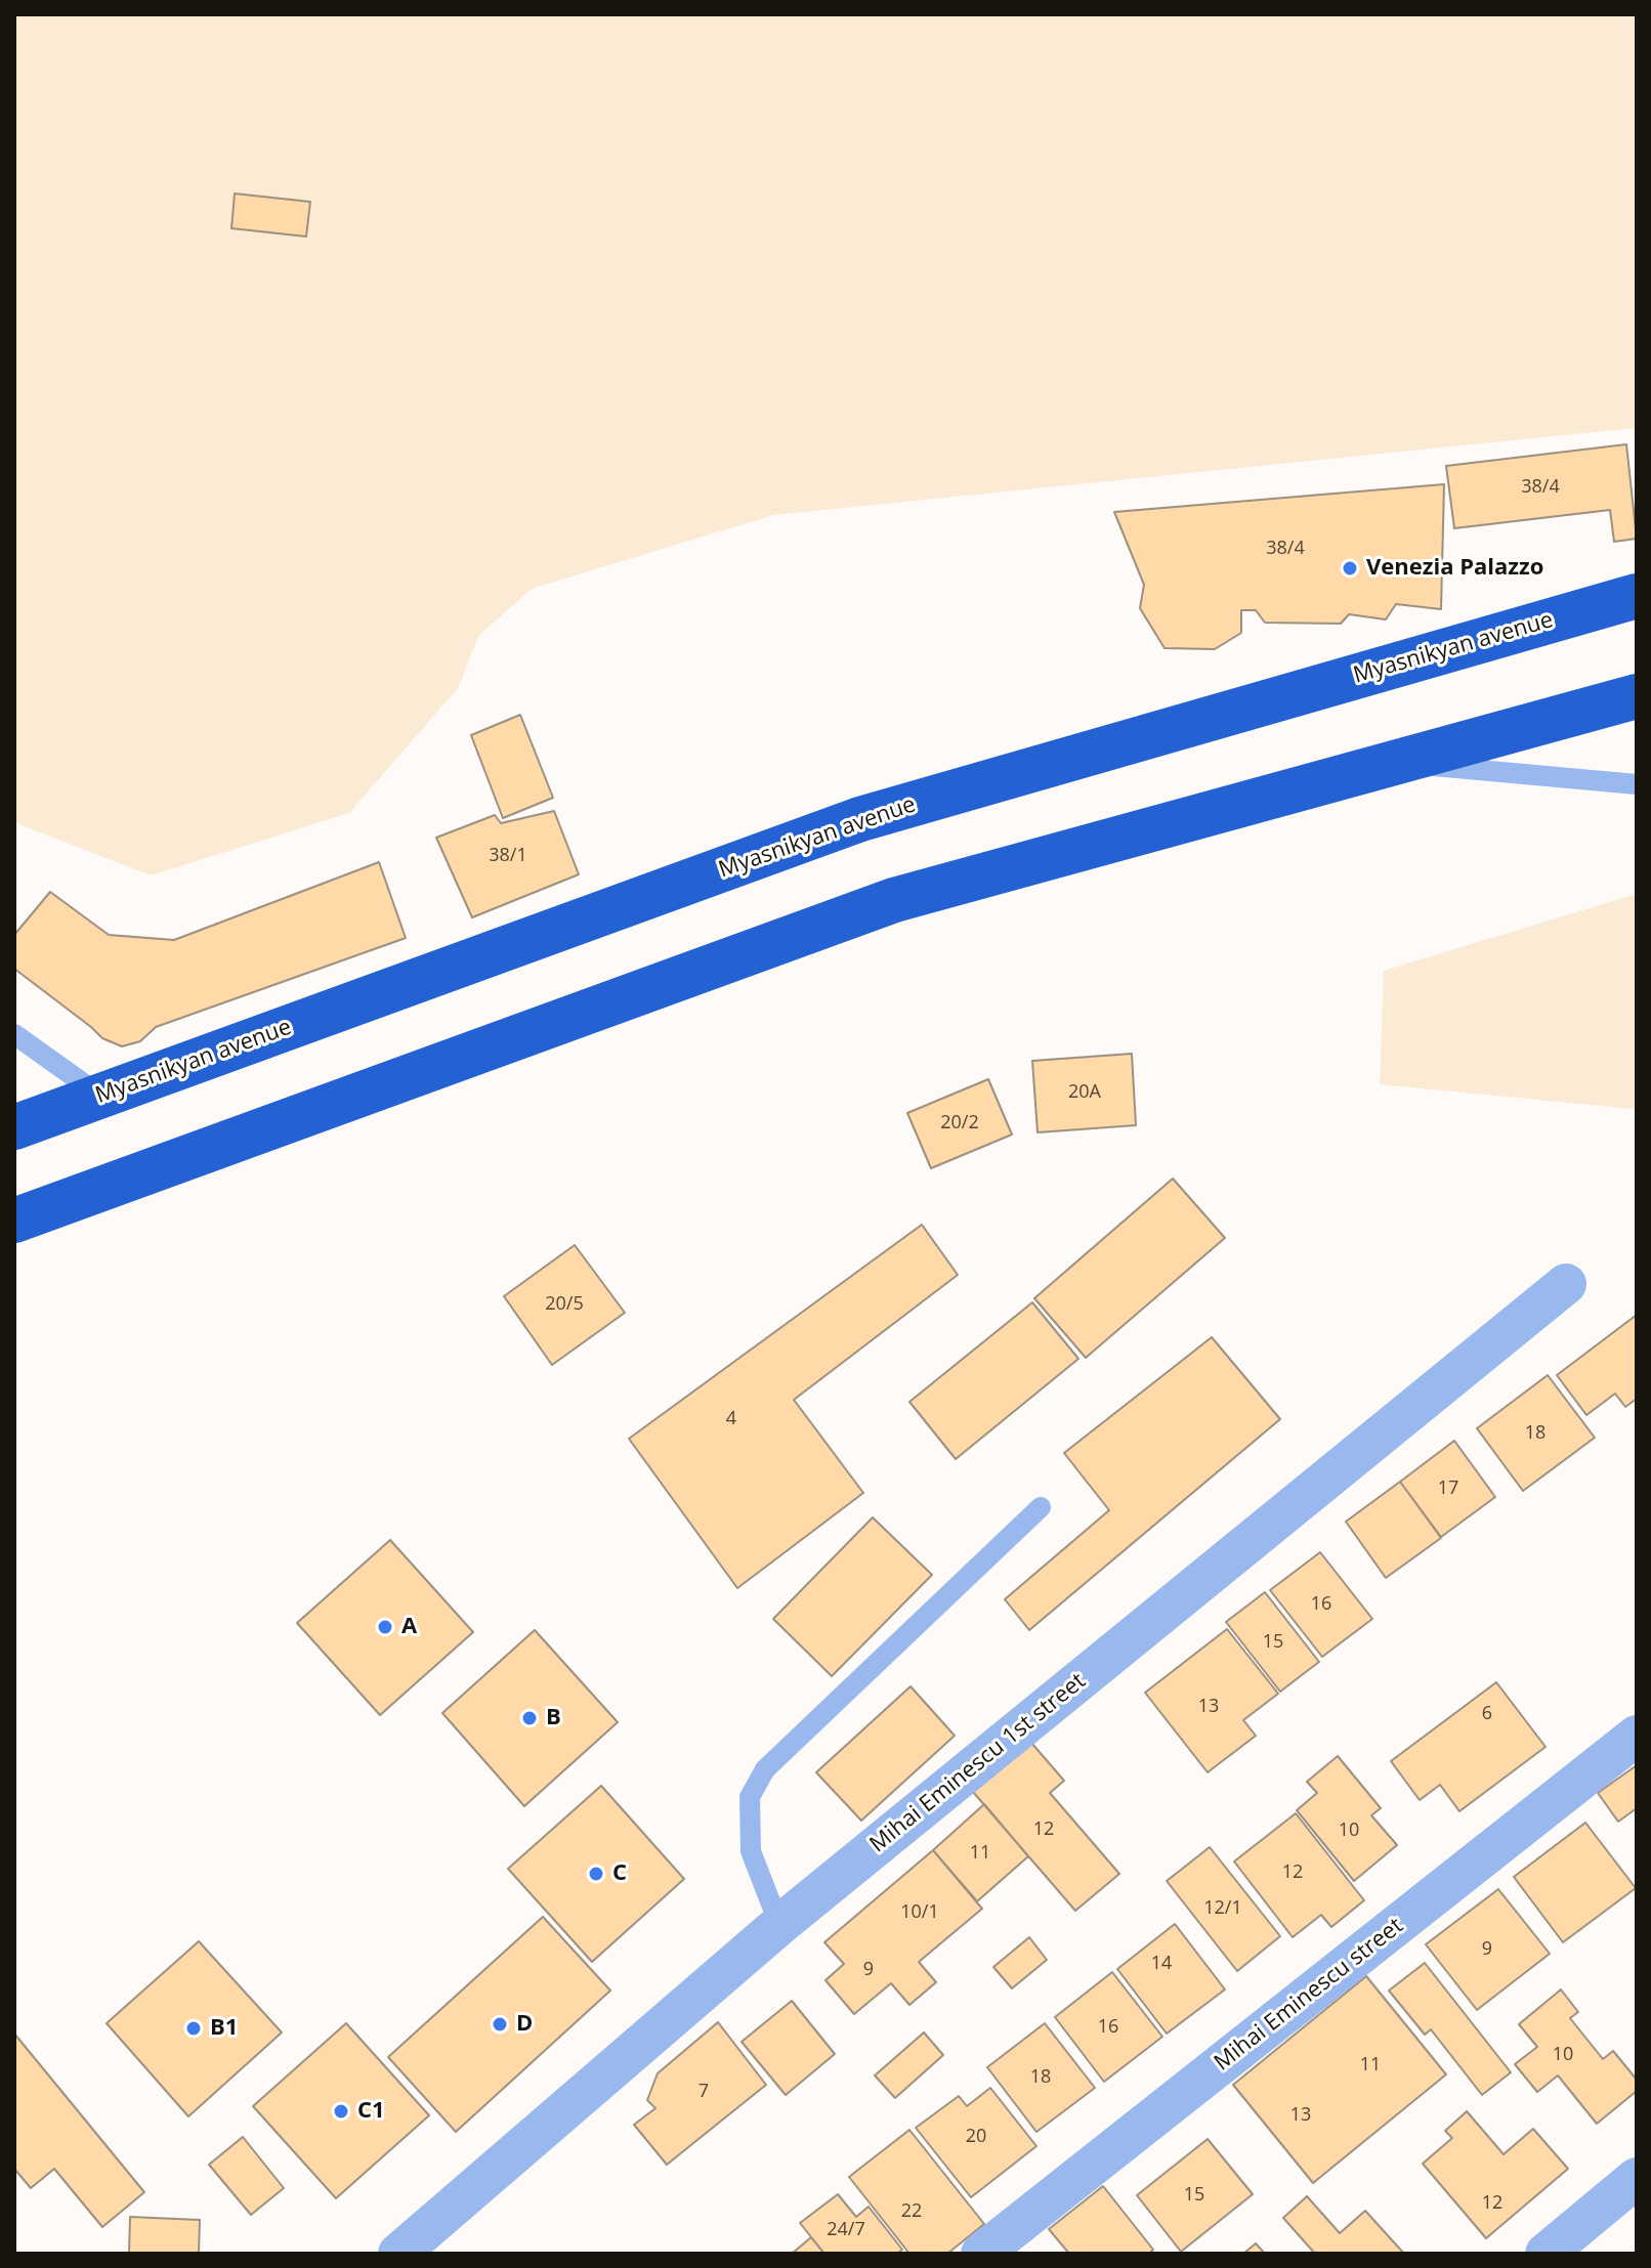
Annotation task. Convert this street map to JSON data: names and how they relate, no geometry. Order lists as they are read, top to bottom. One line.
{"streets":{"highway":["Myasnikyan avenue"],"street":["Mihai Eminescu 1st street","Mihai Eminescu street"]},"places":["Venezia Palazzo","A","B","C","D","B1","C1"],"house_numbers":["38/4","38/4","38/1","20A","20/2","20/5","4","18","17","16","15","13","6","12","10","11","12","12/1","10/1","9","14","9","16","10","11","18","7","13","20","15","12","22","24/7"]}
